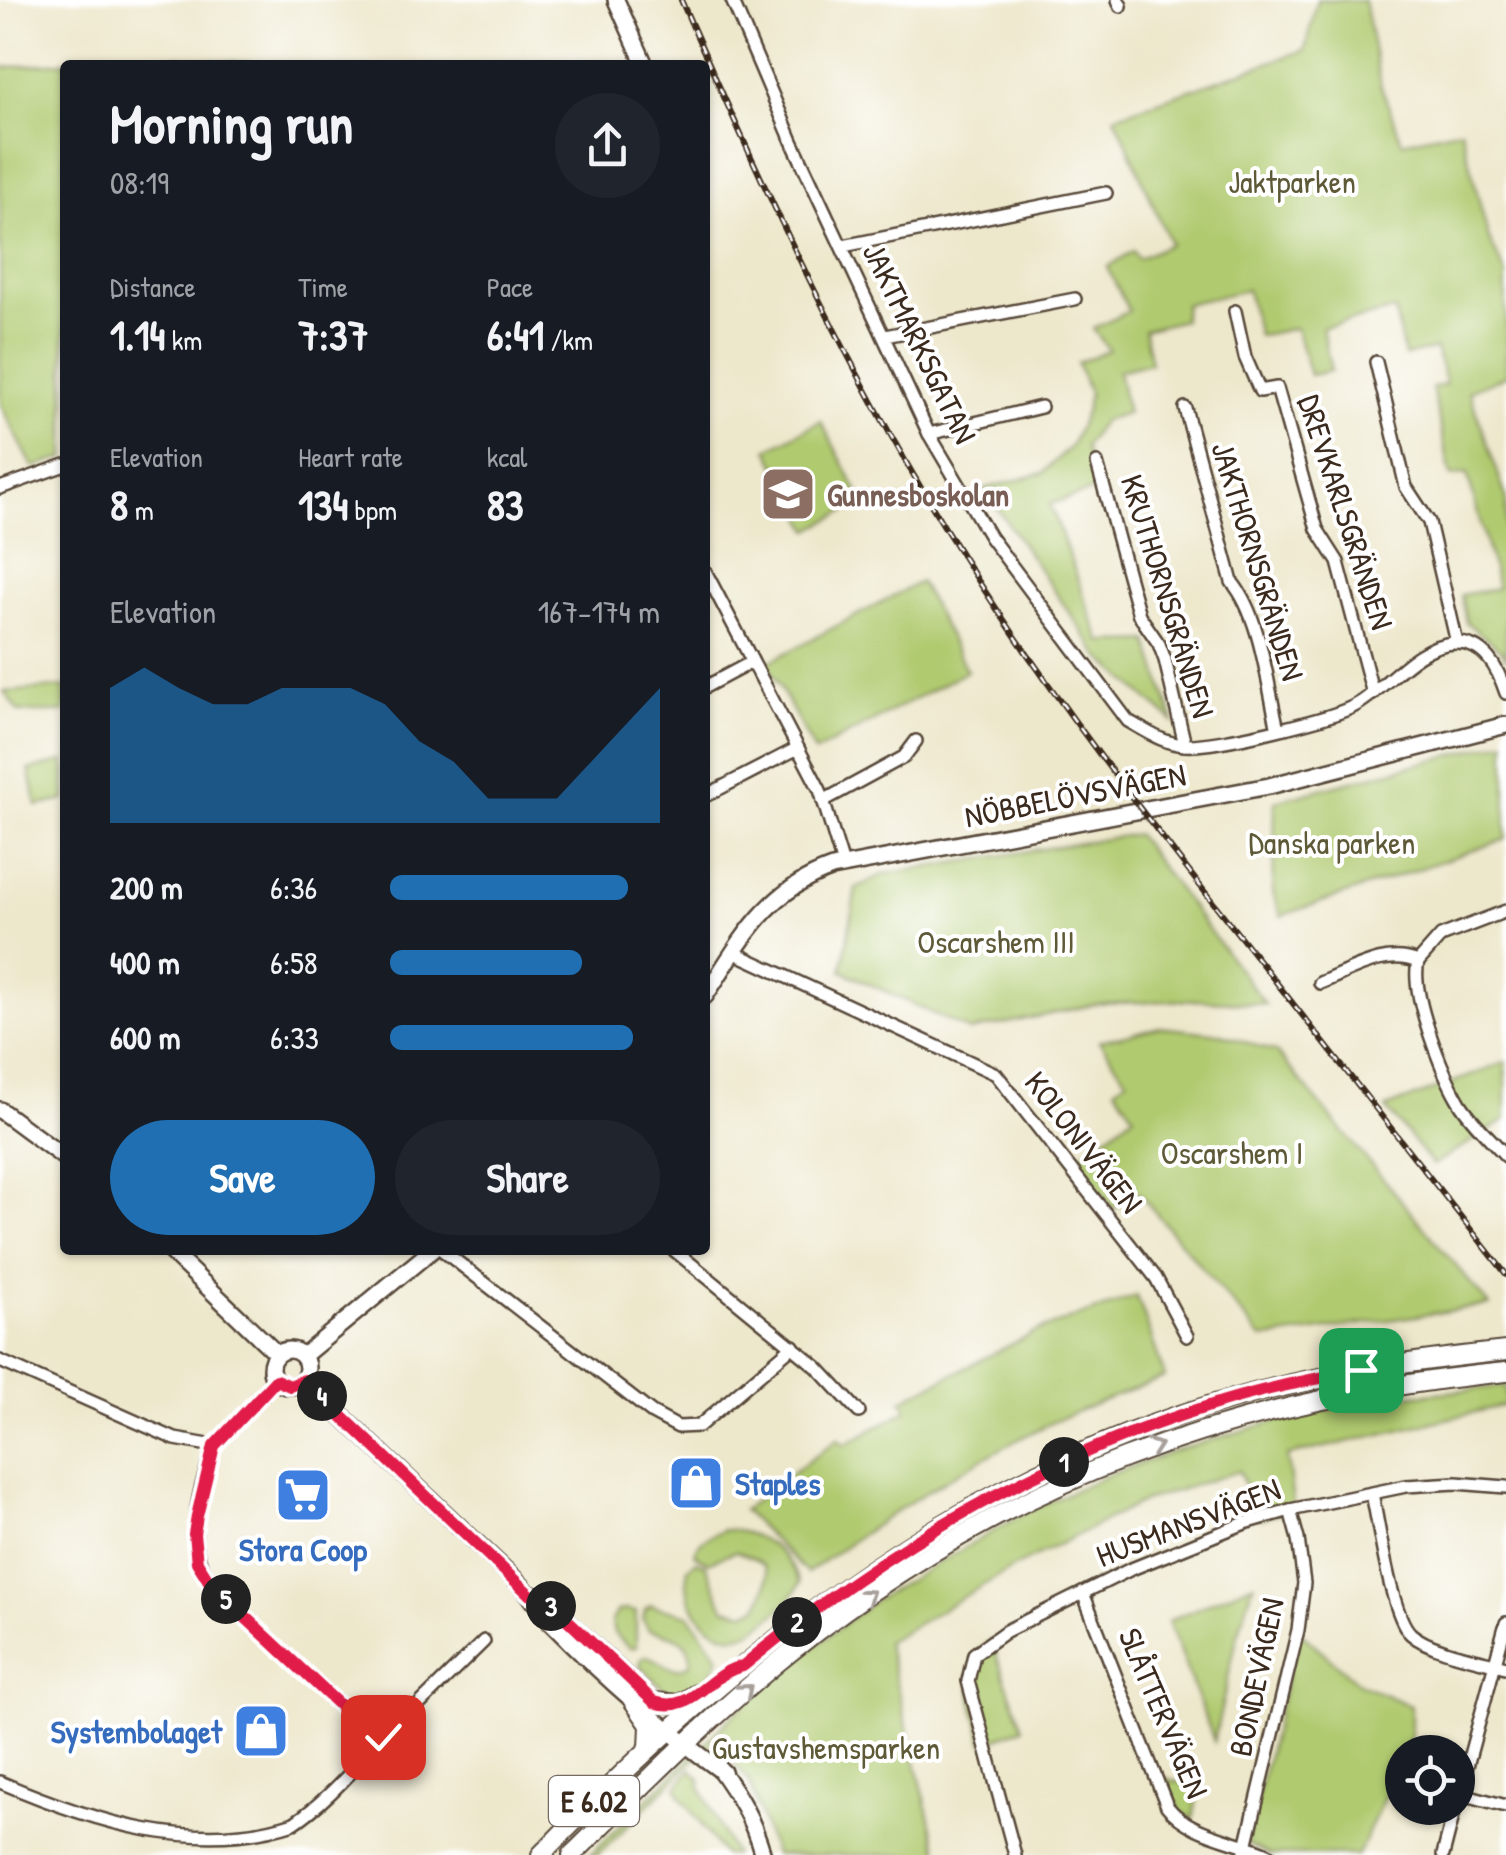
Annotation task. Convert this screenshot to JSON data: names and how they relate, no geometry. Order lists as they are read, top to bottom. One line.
{"streets":{"main road":["E 6.02"],"street":["JAKTMARKSGATAN","DREVKARLSGRÄNDEN","JAKTHORNSGRÄNDEN","KRUTHORNSGRÄNDEN","NÖBBELÖVSVÄGEN","KOLONIVÄGEN","HUSMANSVÄGEN","BONDEVÄGEN","SLÅTTERVÄGEN"]},"crossings":[["JAKTMARKSGATAN","DREVKARLSGRÄNDEN"],["JAKTMARKSGATAN","JAKTHORNSGRÄNDEN"],["JAKTMARKSGATAN","KRUTHORNSGRÄNDEN"],["NÖBBELÖVSVÄGEN","KOLONIVÄGEN"],["HUSMANSVÄGEN","BONDEVÄGEN"],["HUSMANSVÄGEN","SLÅTTERVÄGEN"],["BONDEVÄGEN","SLÅTTERVÄGEN"]],"parks":["Jaktparken","Danska parken","Oscarshem III","Oscarshem I","Gustavshemsparken"],"places":{"school or university":["Gunnesboskolan"],"shop":["Staples","Systembolaget"],"supermarket":["Stora Coop"]},"page":{"heading":["Morning run","08:19"],"stats":[["Distance","1.14 km"],["Time","7:37"],["Pace","6:41 /km"],["Elevation","8 m"],["Heart rate","134 bpm"],["kcal","83"]],"chart":["Elevation","167–174 m"],"list":[{"name":"200 m","note":"6:36"},{"name":"400 m","note":"6:58"},{"name":"600 m","note":"6:33"}],"buttons":["Save","Share"],"pins":["4","1","5","3","2"]}}
